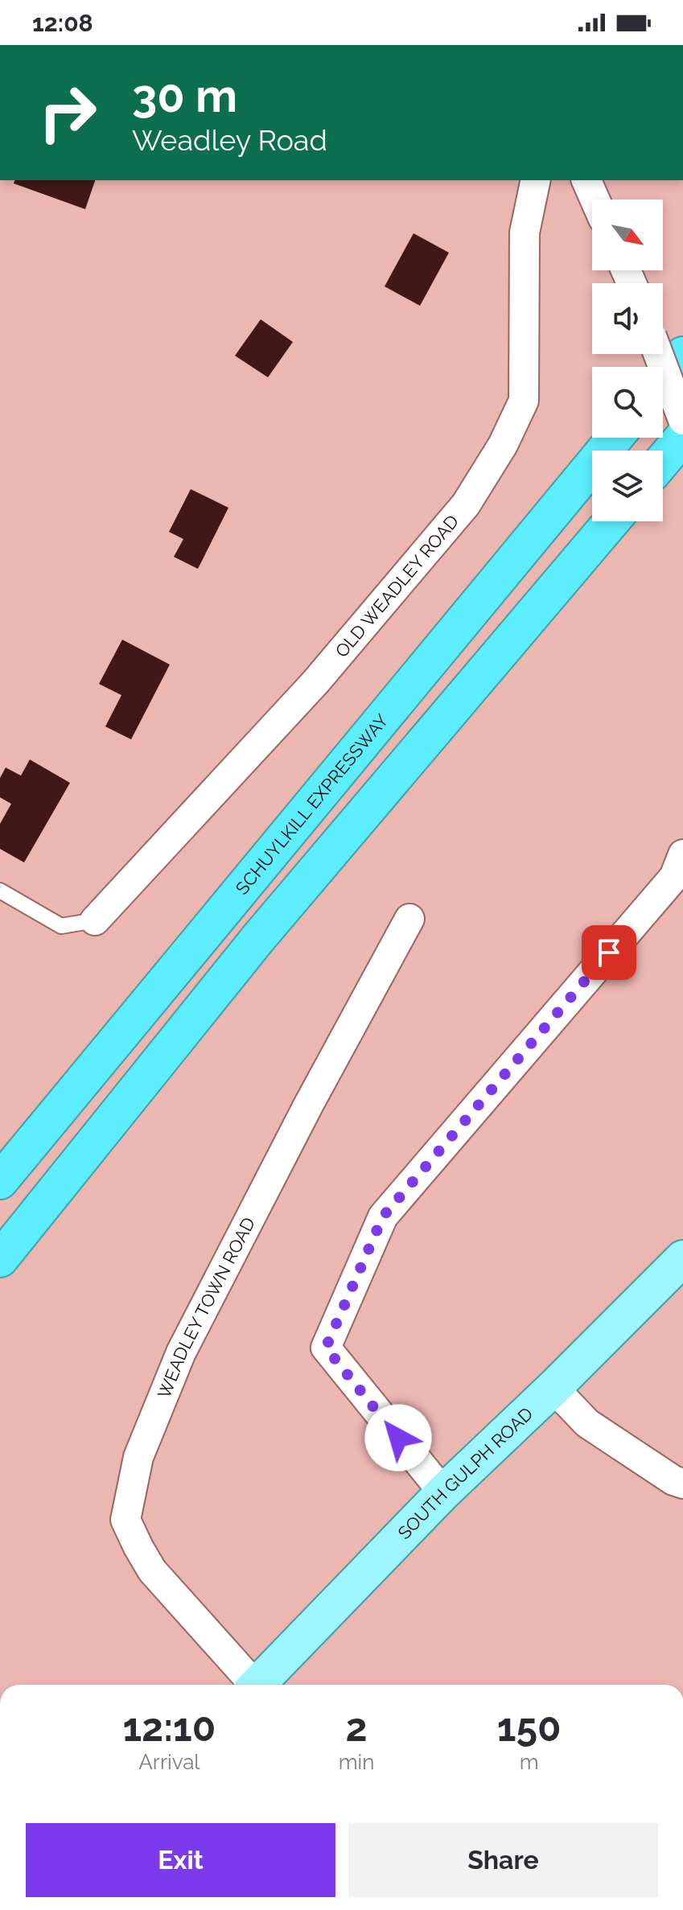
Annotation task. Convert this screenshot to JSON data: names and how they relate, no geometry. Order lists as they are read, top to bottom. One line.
{"streets":{"highway":["SCHUYLKILL EXPRESSWAY"],"main road":["SOUTH GULPH ROAD"],"street":["OLD WEADLEY ROAD","WEADLEY TOWN ROAD"]},"north":"bottom right","page":{"status":"12:08","turn":["30 m","Weadley Road"],"eta":["12:10","Arrival","2","min","150","m"],"buttons":["Exit","Share"]}}
